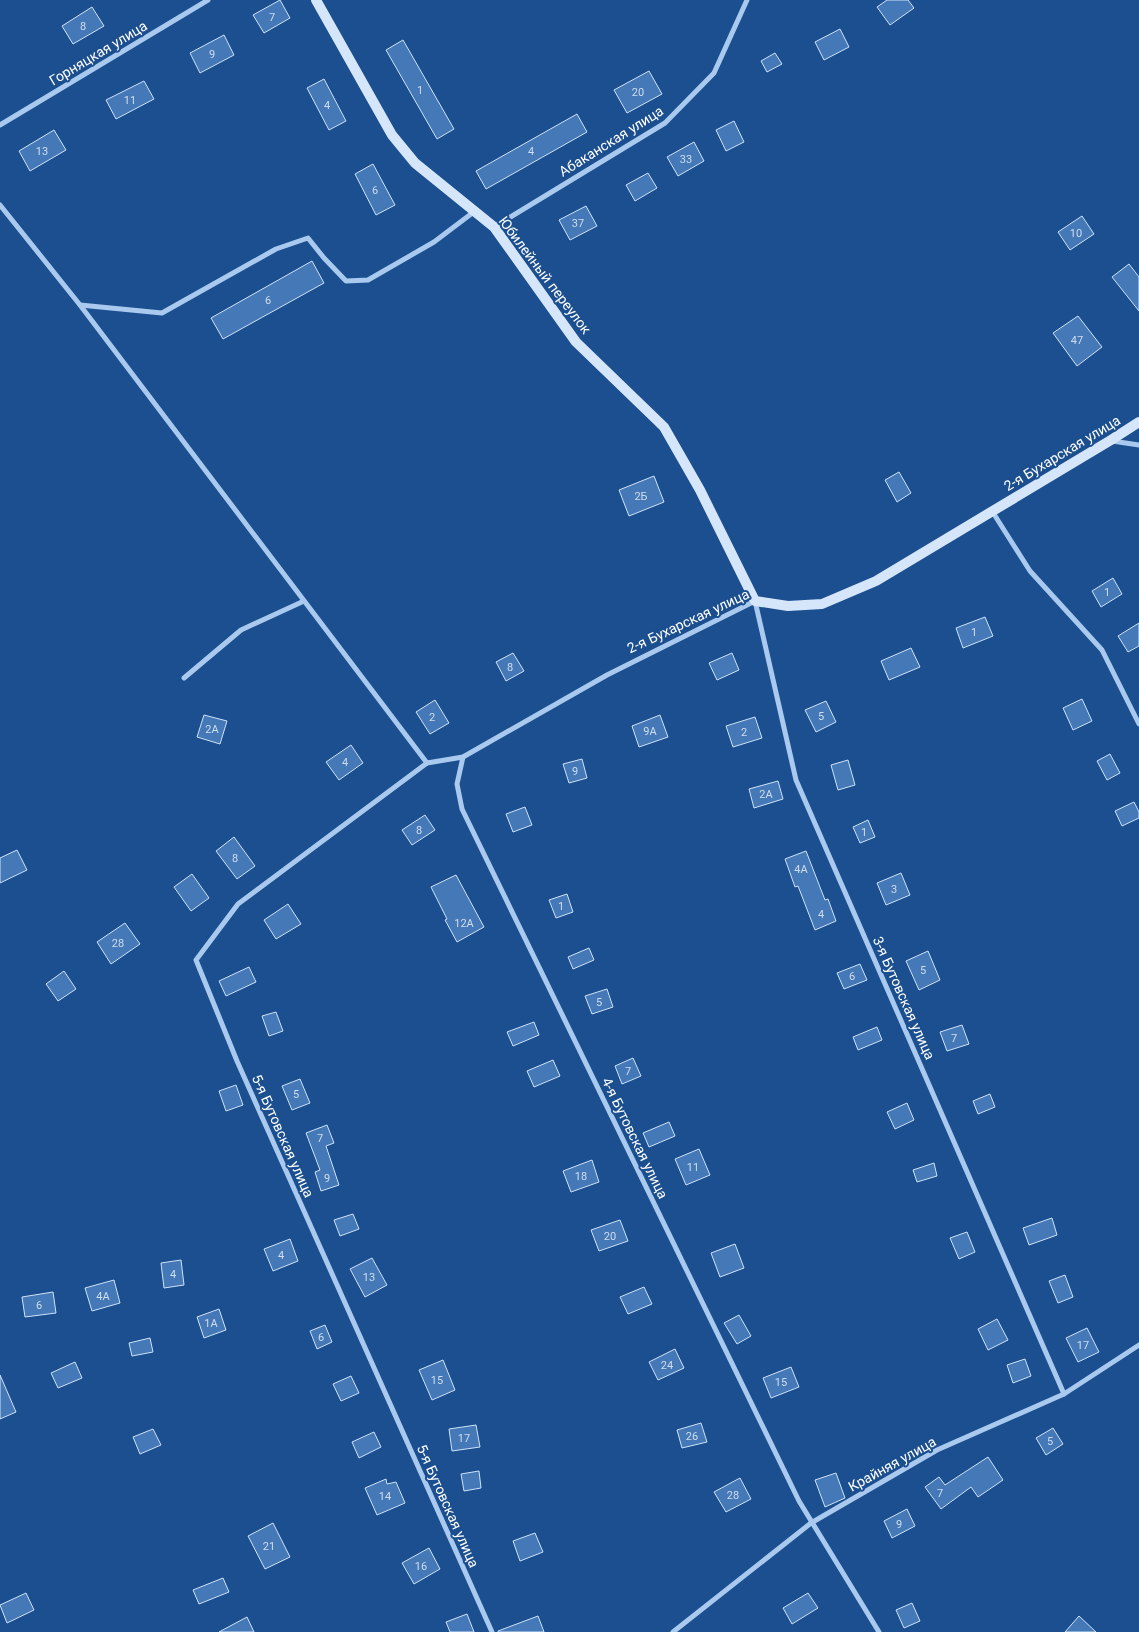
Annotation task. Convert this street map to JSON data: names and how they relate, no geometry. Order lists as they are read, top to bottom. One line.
{"streets":{"street":["Горняцкая улица","Абаканская улица","Юбилейный переулок","2-я Бухарская улица","3-я Бутовская улица","5-я Бутовская улица","4-я Бутовская улица","Крайняя улица"]},"crossings":[["Абаканская улица","Юбилейный переулок"],["Юбилейный переулок","2-я Бухарская улица"],["Юбилейный переулок","3-я Бутовская улица"],["2-я Бухарская улица","3-я Бутовская улица"],["2-я Бухарская улица","5-я Бутовская улица"],["2-я Бухарская улица","4-я Бутовская улица"],["3-я Бутовская улица","Крайняя улица"],["5-я Бутовская улица","4-я Бутовская улица"],["4-я Бутовская улица","Крайняя улица"]],"house_numbers":["7","8","9","1","20","11","4","13","4","33","6","37","10","6","47","2Б","1","1","8","5","2","2А","9А","2","4","9","2А","8","1","8","4А","3","1","4","12А","28","5","6","5","7","7","5","7","11","18","9","20","4","4","13","4А","6","1А","6","17","24","15","15","26","17","5","7","28","14","9","21","16"]}
